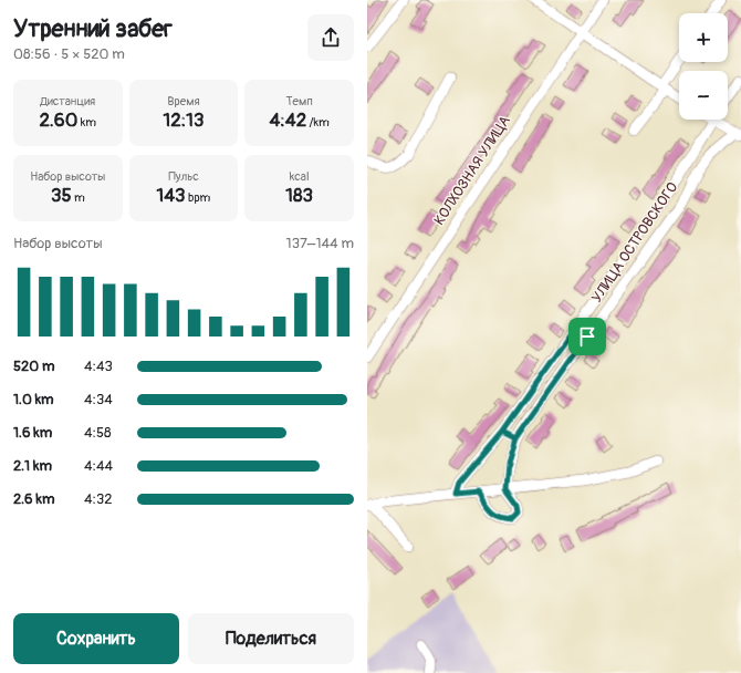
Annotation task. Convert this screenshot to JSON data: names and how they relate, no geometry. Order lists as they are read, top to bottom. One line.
{"streets":{"street":["КОЛХОЗНАЯ УЛИЦА","УЛИЦА ОСТРОВСКОГО"]},"page":{"heading":["Утренний забег","08:56 · 5 × 520 m"],"map_buttons":["+","−"],"stats":[["Дистанция","2.60 km"],["Время","12:13"],["Темп","4:42 /km"],["Набор высоты","35 m"],["Пульс","143 bpm"],["kcal","183"]],"chart":["Набор высоты","137–144 m"],"list":[{"name":"520 m","note":"4:43"},{"name":"1.0 km","note":"4:34"},{"name":"1.6 km","note":"4:58"},{"name":"2.1 km","note":"4:44"},{"name":"2.6 km","note":"4:32"}],"buttons":["Сохранить","Поделиться"]}}
